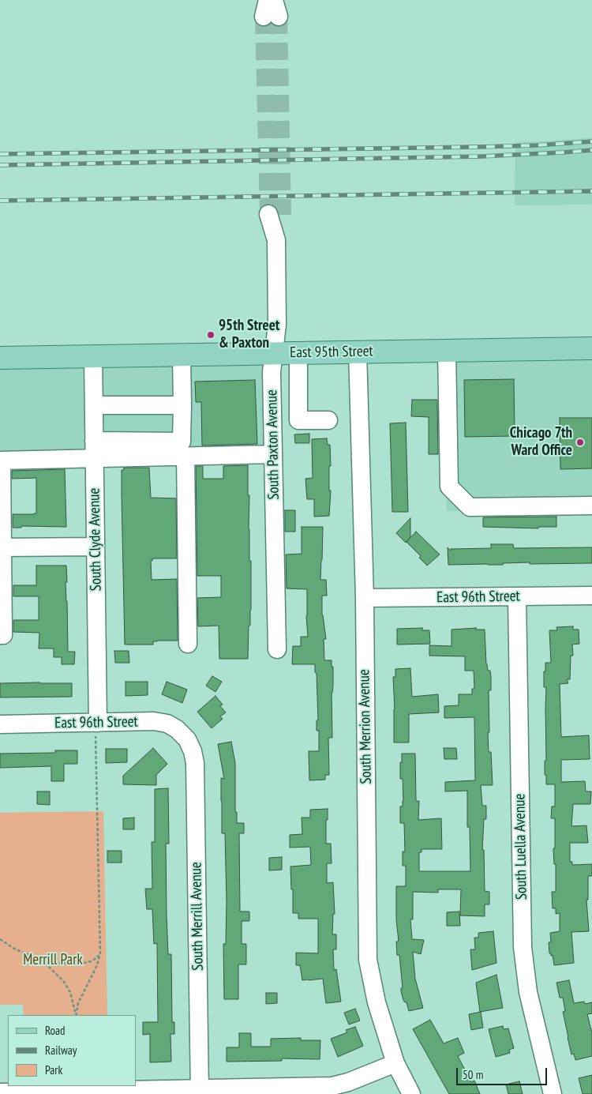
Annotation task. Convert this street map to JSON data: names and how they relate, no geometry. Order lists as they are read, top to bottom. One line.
{"streets":{"main road":["East 95th Street"],"street":["South Paxton Avenue","South Clyde Avenue","East 96th Street","South Merrion Avenue","South Luella Avenue","South Merrill Avenue"]},"crossings":[["East 95th Street","South Paxton Avenue"],["East 95th Street","South Clyde Avenue"],["East 95th Street","South Merrion Avenue"],["South Clyde Avenue","East 96th Street"],["East 96th Street","South Merrion Avenue"],["East 96th Street","South Luella Avenue"],["East 96th Street","South Merrill Avenue"]],"parks":["Merrill Park"],"places":["95th Street & Paxton","Chicago 7th Ward Office"],"legend":["Road","Railway","Park"],"scale_bar":"50 m"}
